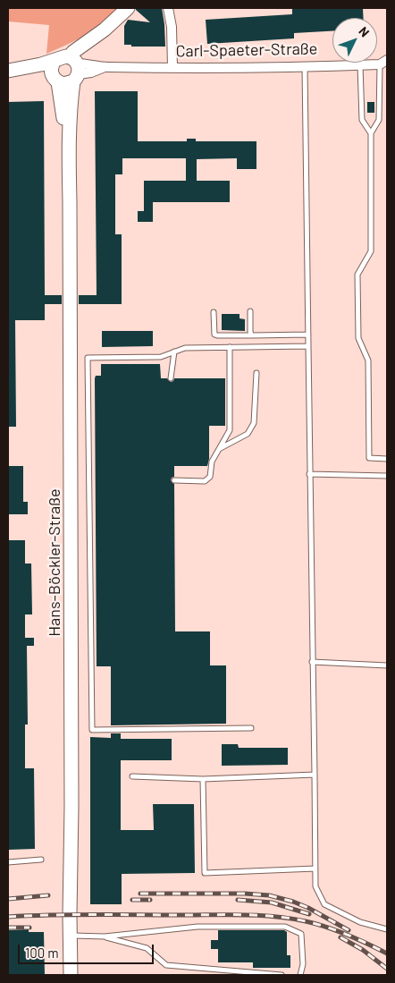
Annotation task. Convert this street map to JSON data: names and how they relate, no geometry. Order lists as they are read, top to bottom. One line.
{"streets":{"main road":["Carl-Spaeter-Straße","Hans-Böckler-Straße"]},"crossings":[["Carl-Spaeter-Straße","Hans-Böckler-Straße"]],"scale_bar":"100 m","north":"top right"}
